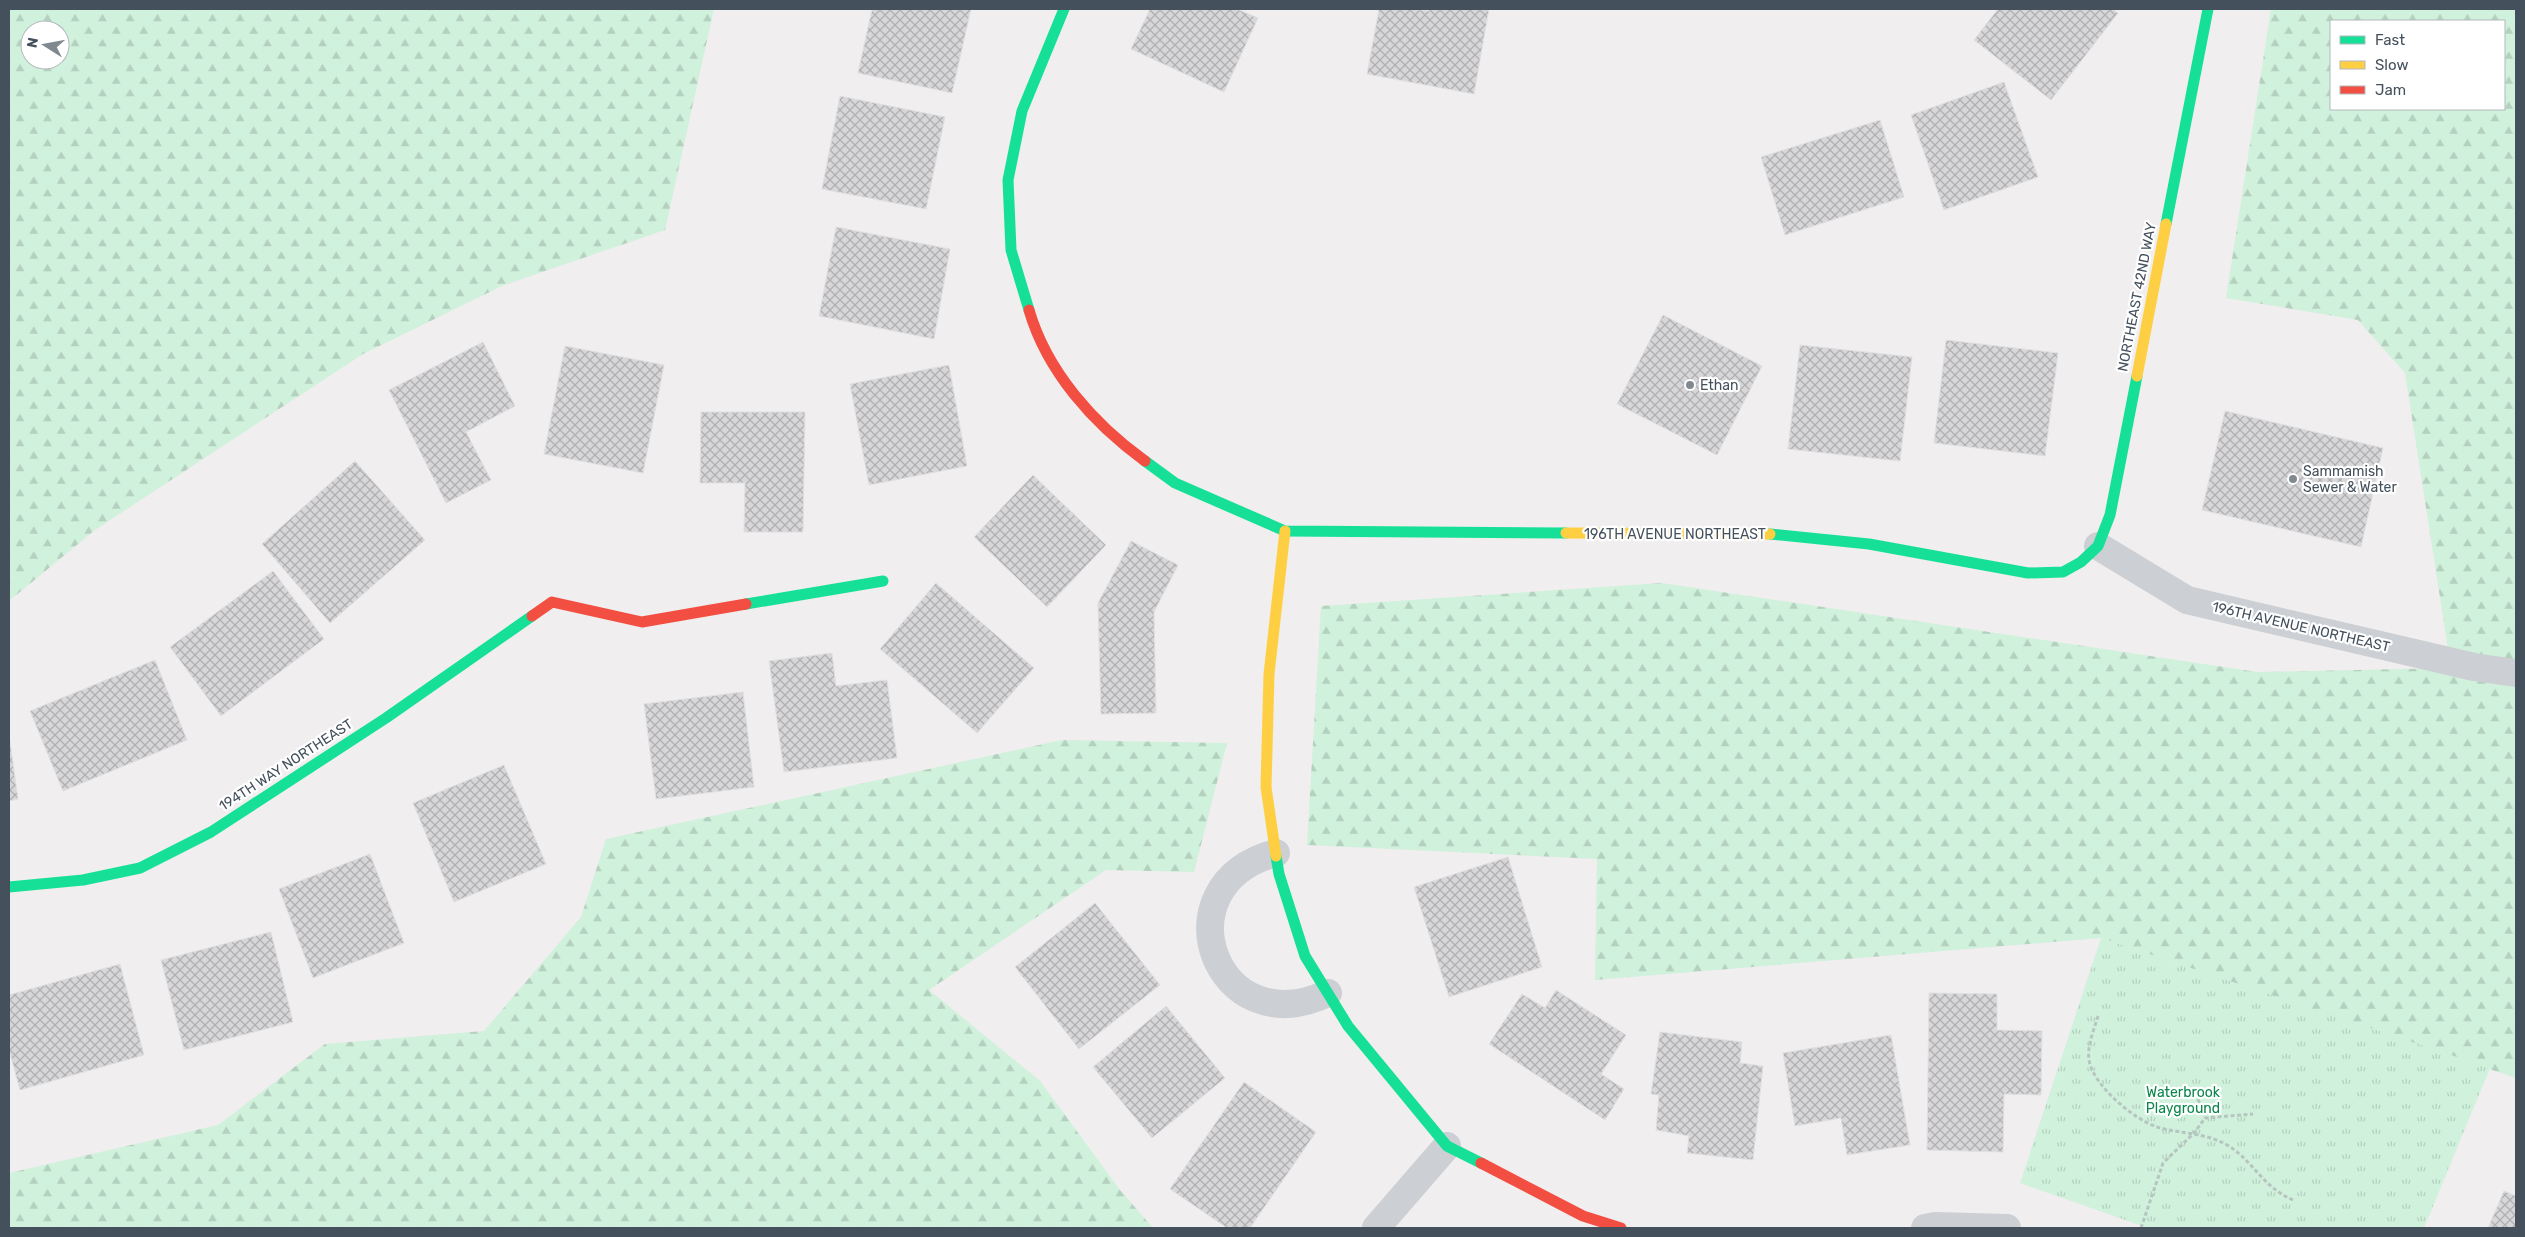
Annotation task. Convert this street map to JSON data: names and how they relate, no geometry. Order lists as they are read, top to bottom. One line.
{"streets":{"street":["NORTHEAST 42ND WAY","196TH AVENUE NORTHEAST","194TH WAY NORTHEAST"]},"crossings":[["NORTHEAST 42ND WAY","196TH AVENUE NORTHEAST"]],"parks":["Waterbrook Playground"],"places":["Ethan","Sammamish Sewer & Water"],"legend":["Fast","Slow","Jam"],"north":"left"}
